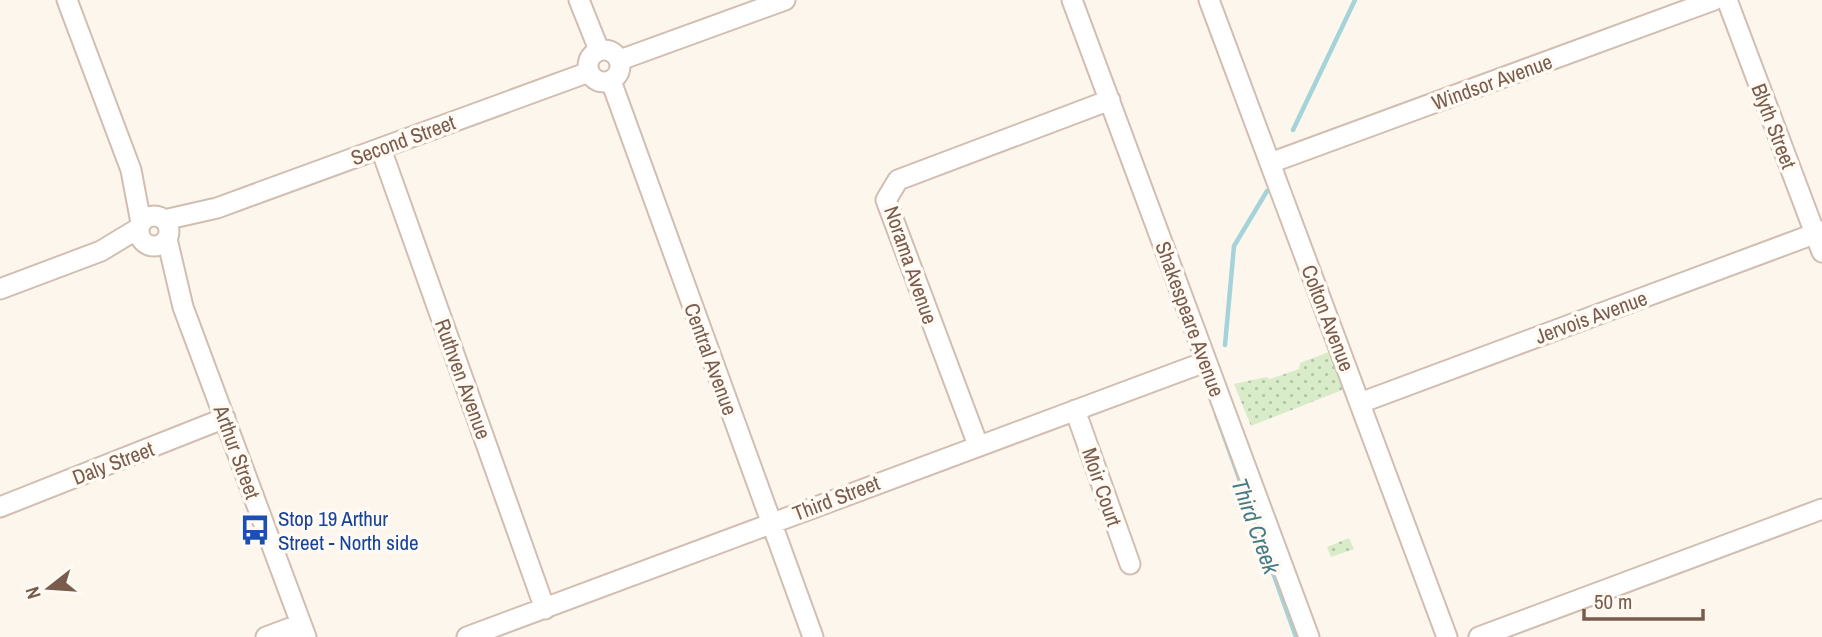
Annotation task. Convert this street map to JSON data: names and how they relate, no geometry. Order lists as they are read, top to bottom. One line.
{"streets":{"street":["Windsor Avenue","Blyth Street","Second Street","Norama Avenue","Jervois Avenue","Colton Avenue","Shakespeare Avenue","Central Avenue","Ruthven Avenue","Arthur Street","Daly Street","Moir Court","Third Street"]},"crossings":[["Windsor Avenue","Colton Avenue"],["Blyth Street","Jervois Avenue"],["Second Street","Central Avenue"],["Second Street","Ruthven Avenue"],["Second Street","Arthur Street"],["Norama Avenue","Shakespeare Avenue"],["Norama Avenue","Third Street"],["Jervois Avenue","Colton Avenue"],["Shakespeare Avenue","Third Street"],["Central Avenue","Third Street"],["Ruthven Avenue","Third Street"],["Arthur Street","Daly Street"],["Moir Court","Third Street"]],"water":["Third Creek"],"places":{"bus stop":["Stop 19 Arthur Street - North side"]},"scale_bar":"50 m","north":"left"}
